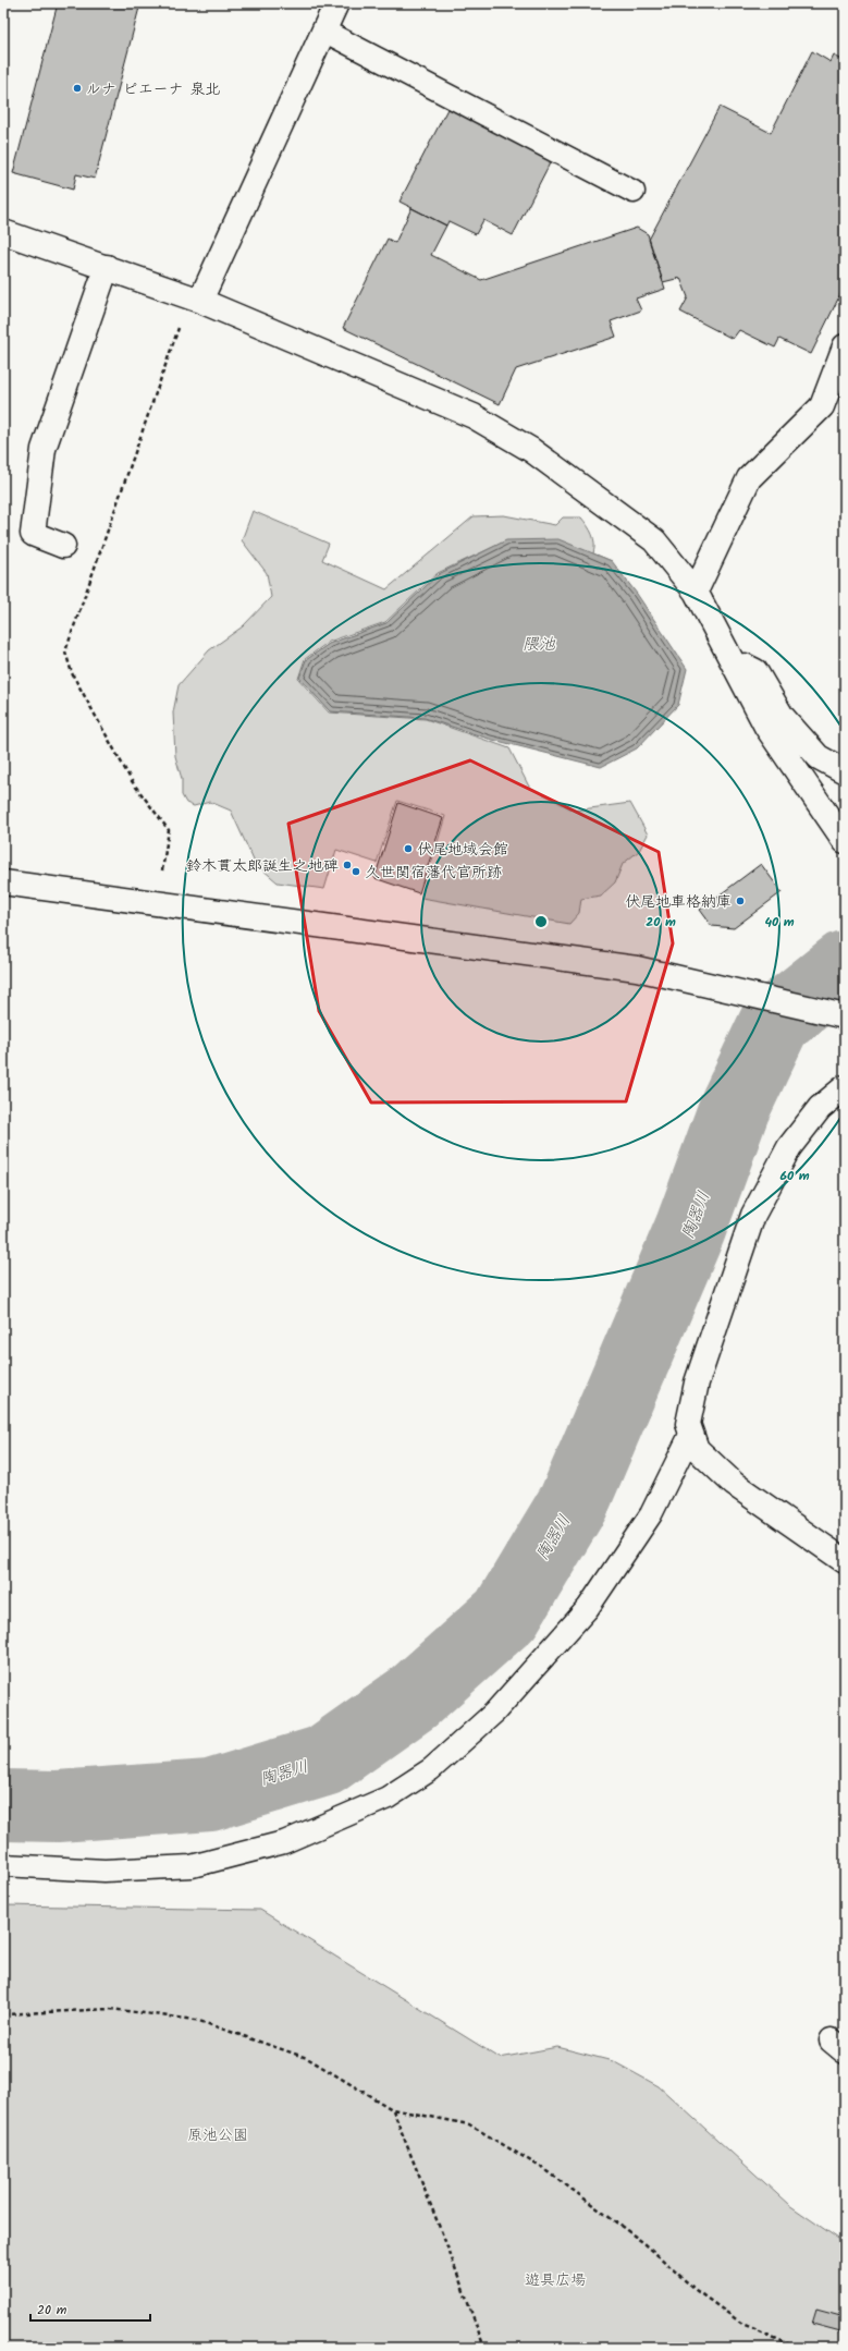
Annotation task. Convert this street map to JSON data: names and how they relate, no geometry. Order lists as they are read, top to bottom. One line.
{"water":["隈池","陶器川"],"parks":["原池公園","遊具広場"],"places":["ルナ ピエーナ 泉北","伏尾地域会館","鈴木貫太郎誕生之地碑","久世関宿藩代官所跡","伏尾地車格納庫"],"scale_bar":"20 m","rings":["20 m","40 m","60 m"]}
